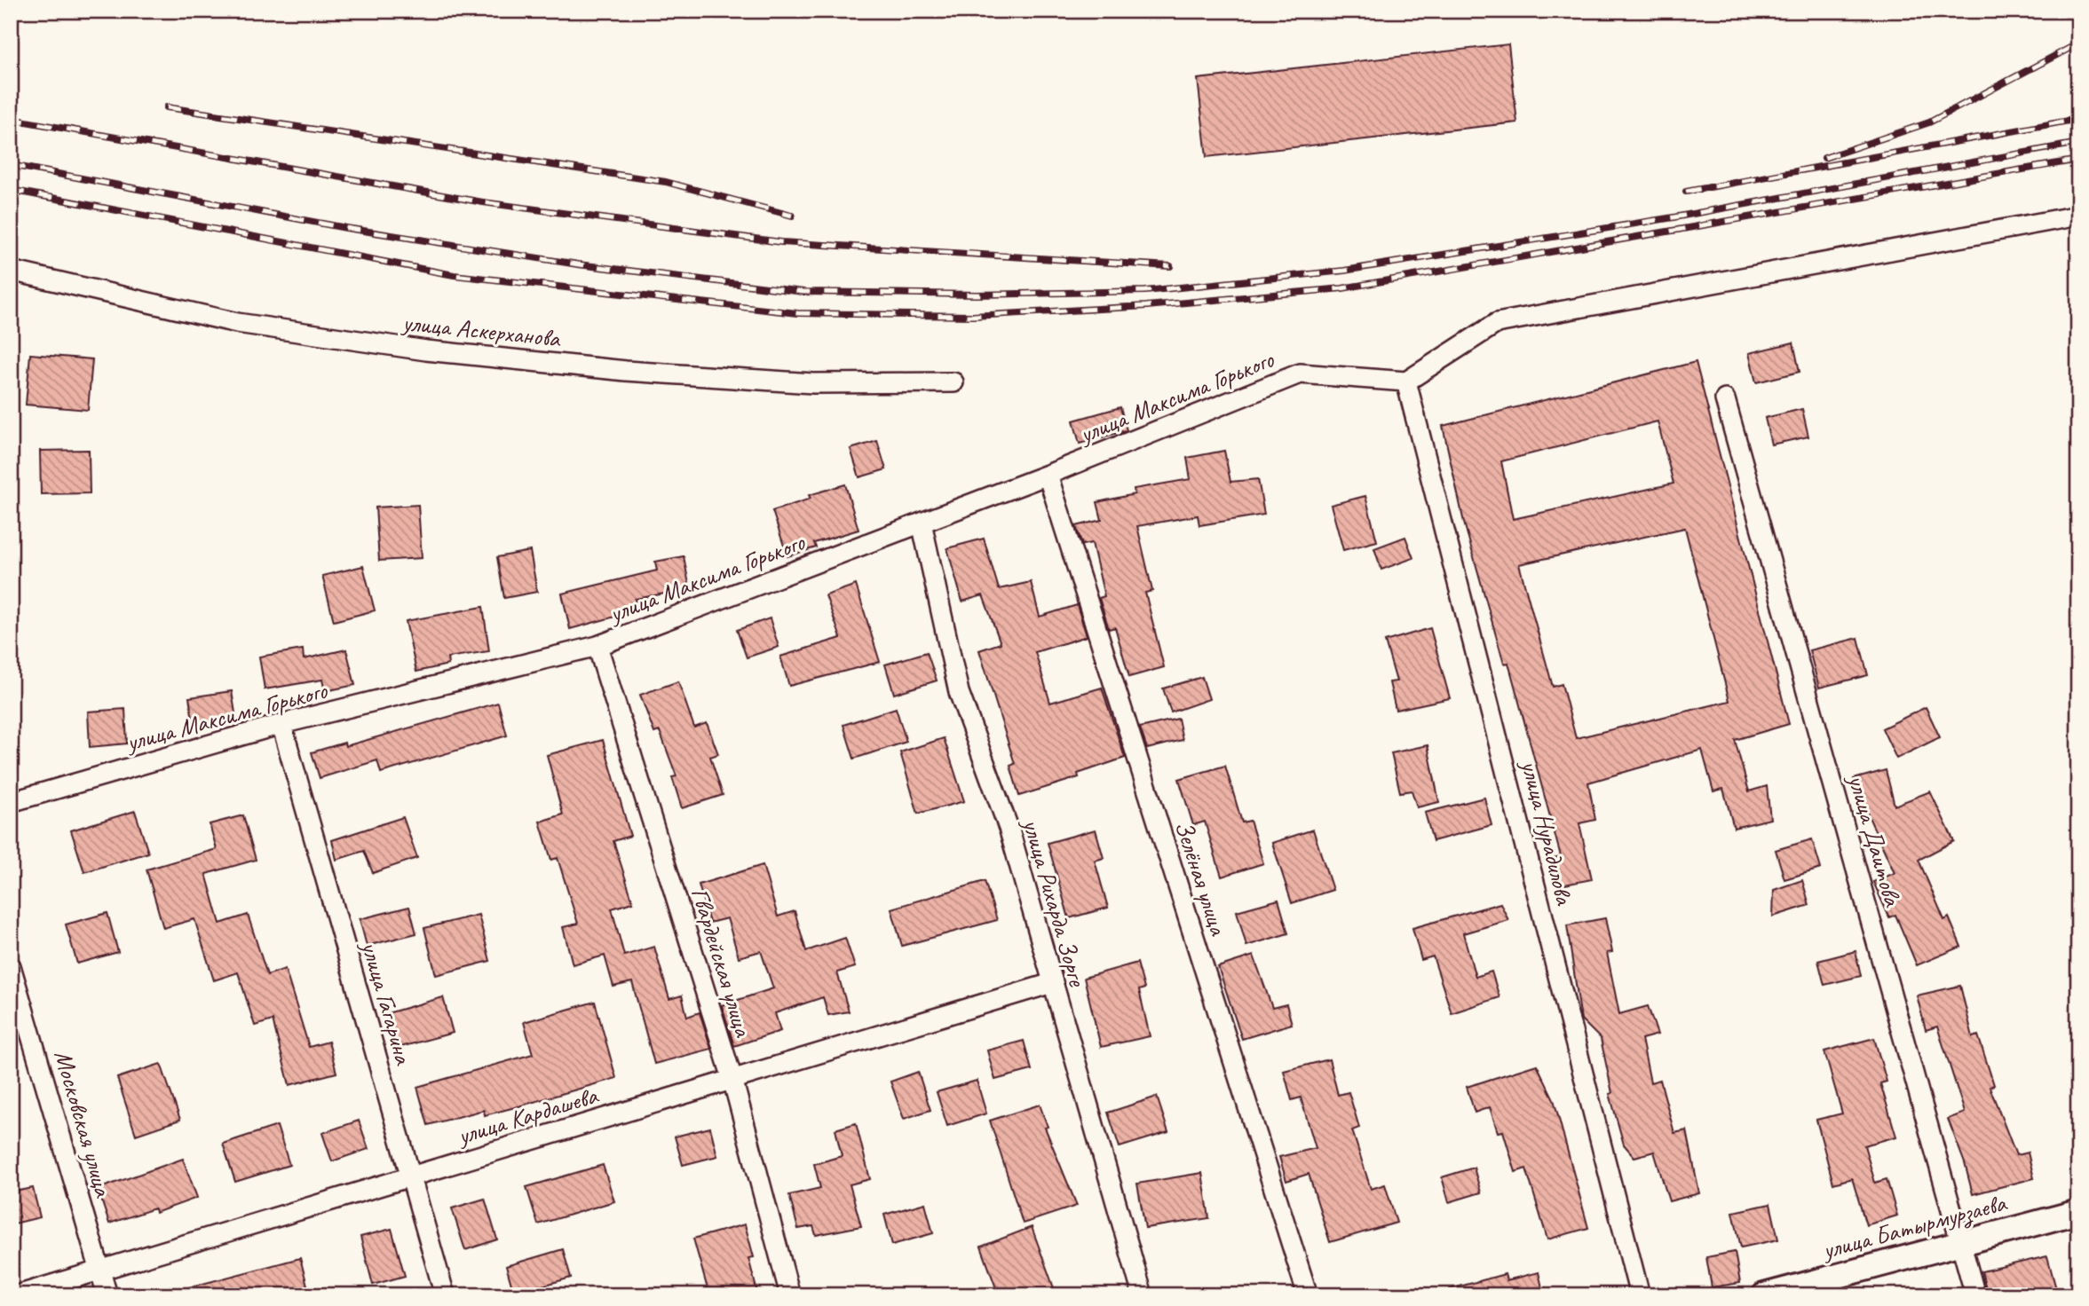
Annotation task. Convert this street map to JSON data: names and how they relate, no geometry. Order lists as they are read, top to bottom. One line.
{"streets":{"street":["улица Аскерханова","улица Максима Горького","улица Нурадилова","улица Даитова","Зелёная улица","улица Рихарда Зорге","Гвардейская улица","улица Гагарина","улица Кардашева","Московская улица","улица Батырмурзаева"]},"crossings":[["улица Максима Горького","улица Нурадилова"],["улица Максима Горького","Зелёная улица"],["улица Максима Горького","улица Рихарда Зорге"],["улица Максима Горького","Гвардейская улица"],["улица Максима Горького","улица Гагарина"],["улица Даитова","улица Батырмурзаева"],["улица Рихарда Зорге","улица Кардашева"],["Гвардейская улица","улица Кардашева"],["улица Гагарина","улица Кардашева"],["улица Кардашева","Московская улица"]]}
